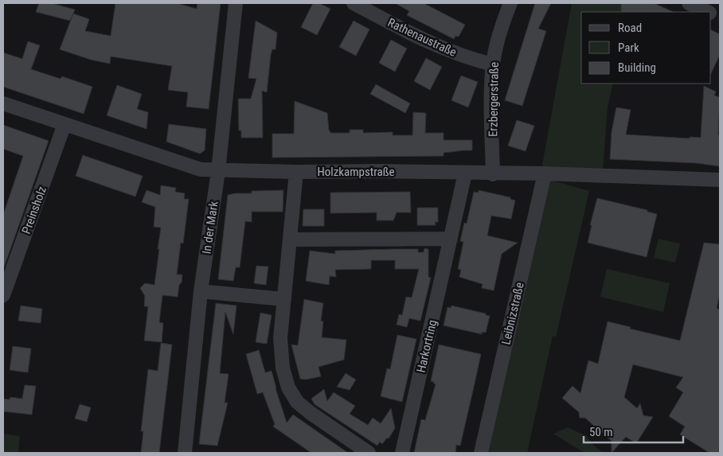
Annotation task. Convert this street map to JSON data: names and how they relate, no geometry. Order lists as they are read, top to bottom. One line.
{"streets":{"street":["Rathenaustraße","Erzbergerstraße","Holzkampstraße","Preinsholz","In der Mark","Leibnizstraße","Harkortring"]},"crossings":[["Rathenaustraße","Erzbergerstraße"],["Erzbergerstraße","Holzkampstraße"],["Holzkampstraße","Preinsholz"],["Holzkampstraße","In der Mark"],["Holzkampstraße","Leibnizstraße"],["Holzkampstraße","Harkortring"]],"legend":["Road","Park","Building"],"scale_bar":"50 m"}
